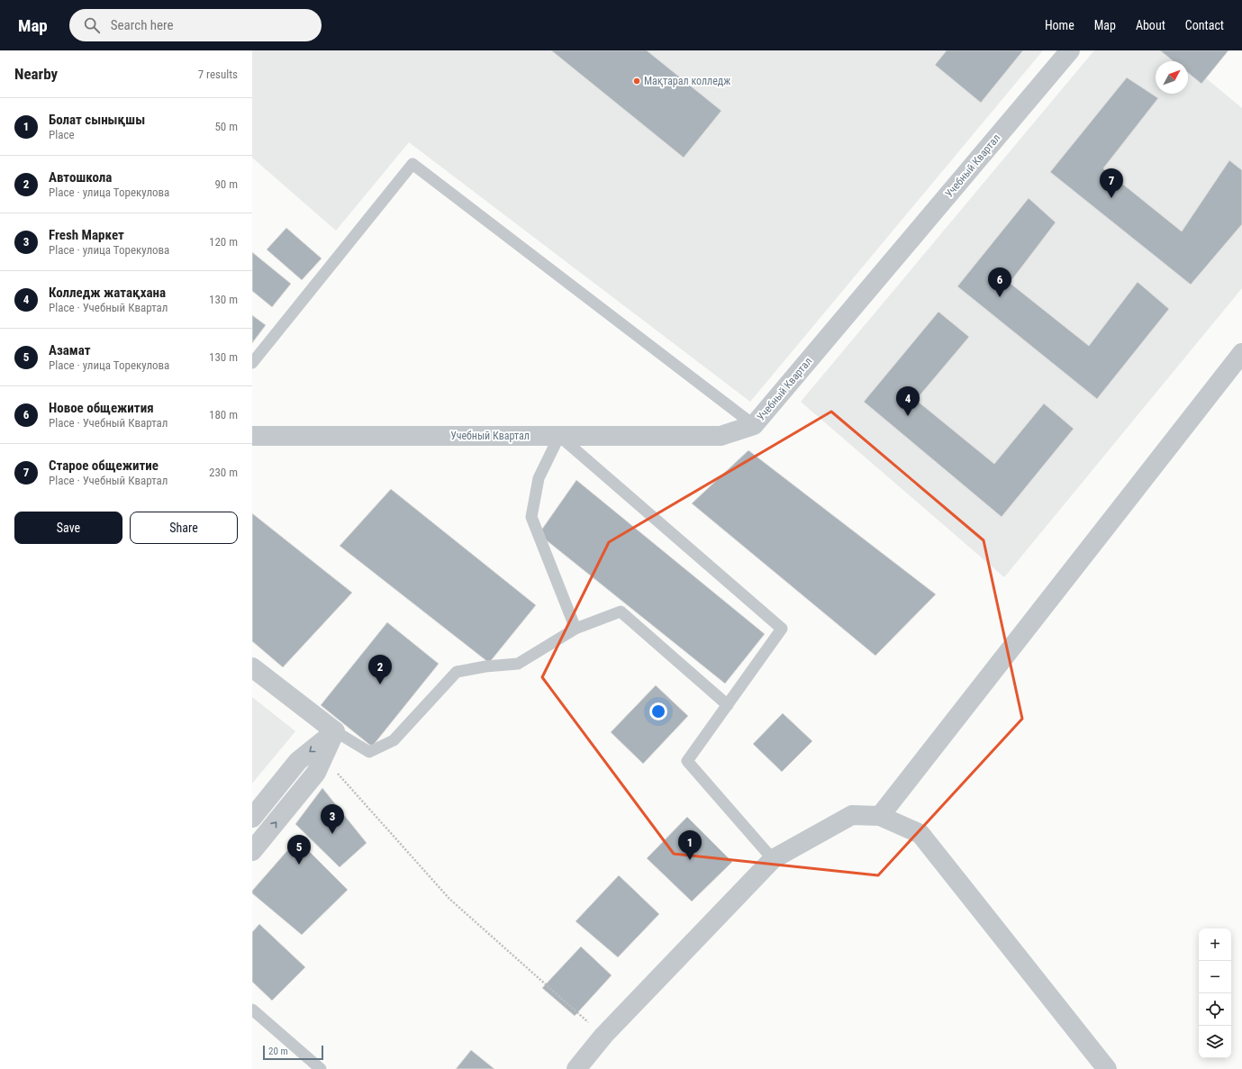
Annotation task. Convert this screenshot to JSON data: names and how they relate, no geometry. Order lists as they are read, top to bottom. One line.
{"streets":{"street":["Учебный Квартал"]},"places":["Мақтарал колледж"],"scale_bar":"20 m","north":"top right","page":{"header":"Map","search":"Search here","nav":["Home","Map","About","Contact"],"heading":["Nearby","7 results"],"list":[{"mark":"1","name":"Болат сынықшы","note":"Place","value":"50 m"},{"mark":"2","name":"Автошкола","note":"Place · улица Торекулова","value":"90 m"},{"mark":"3","name":"Fresh Маркет","note":"Place · улица Торекулова","value":"120 m"},{"mark":"4","name":"Колледж жатақхана","note":"Place · Учебный Квартал","value":"130 m"},{"mark":"5","name":"Азамат","note":"Place · улица Торекулова","value":"130 m"},{"mark":"6","name":"Новое общежития","note":"Place · Учебный Квартал","value":"180 m"},{"mark":"7","name":"Старое общежитие","note":"Place · Учебный Квартал","value":"230 m"}],"pins":["7","6","4","2","3","1","5"],"buttons":["Save","Share"],"map_buttons":["+","−"],"scale":"20 m"}}
